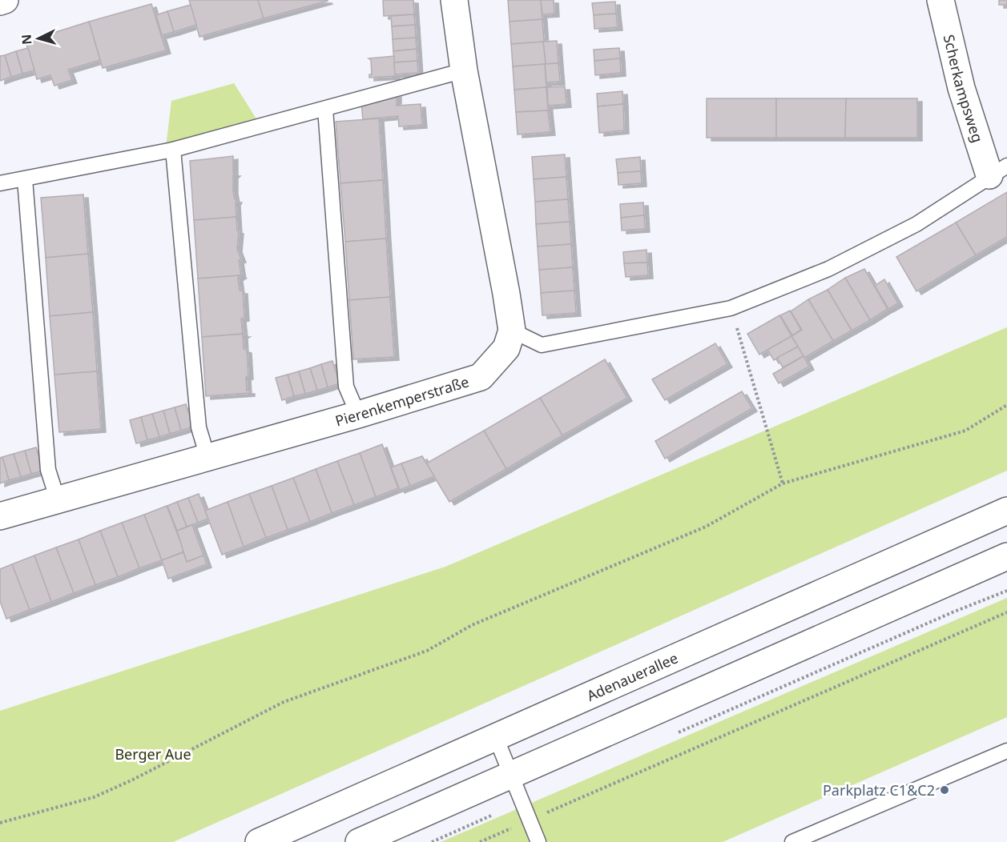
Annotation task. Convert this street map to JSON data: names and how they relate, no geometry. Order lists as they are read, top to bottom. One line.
{"streets":{"main road":["Scherkampsweg","Pierenkemperstraße","Adenauerallee"]},"parks":["Berger Aue"],"places":["Parkplatz C1&C2"],"north":"left"}
